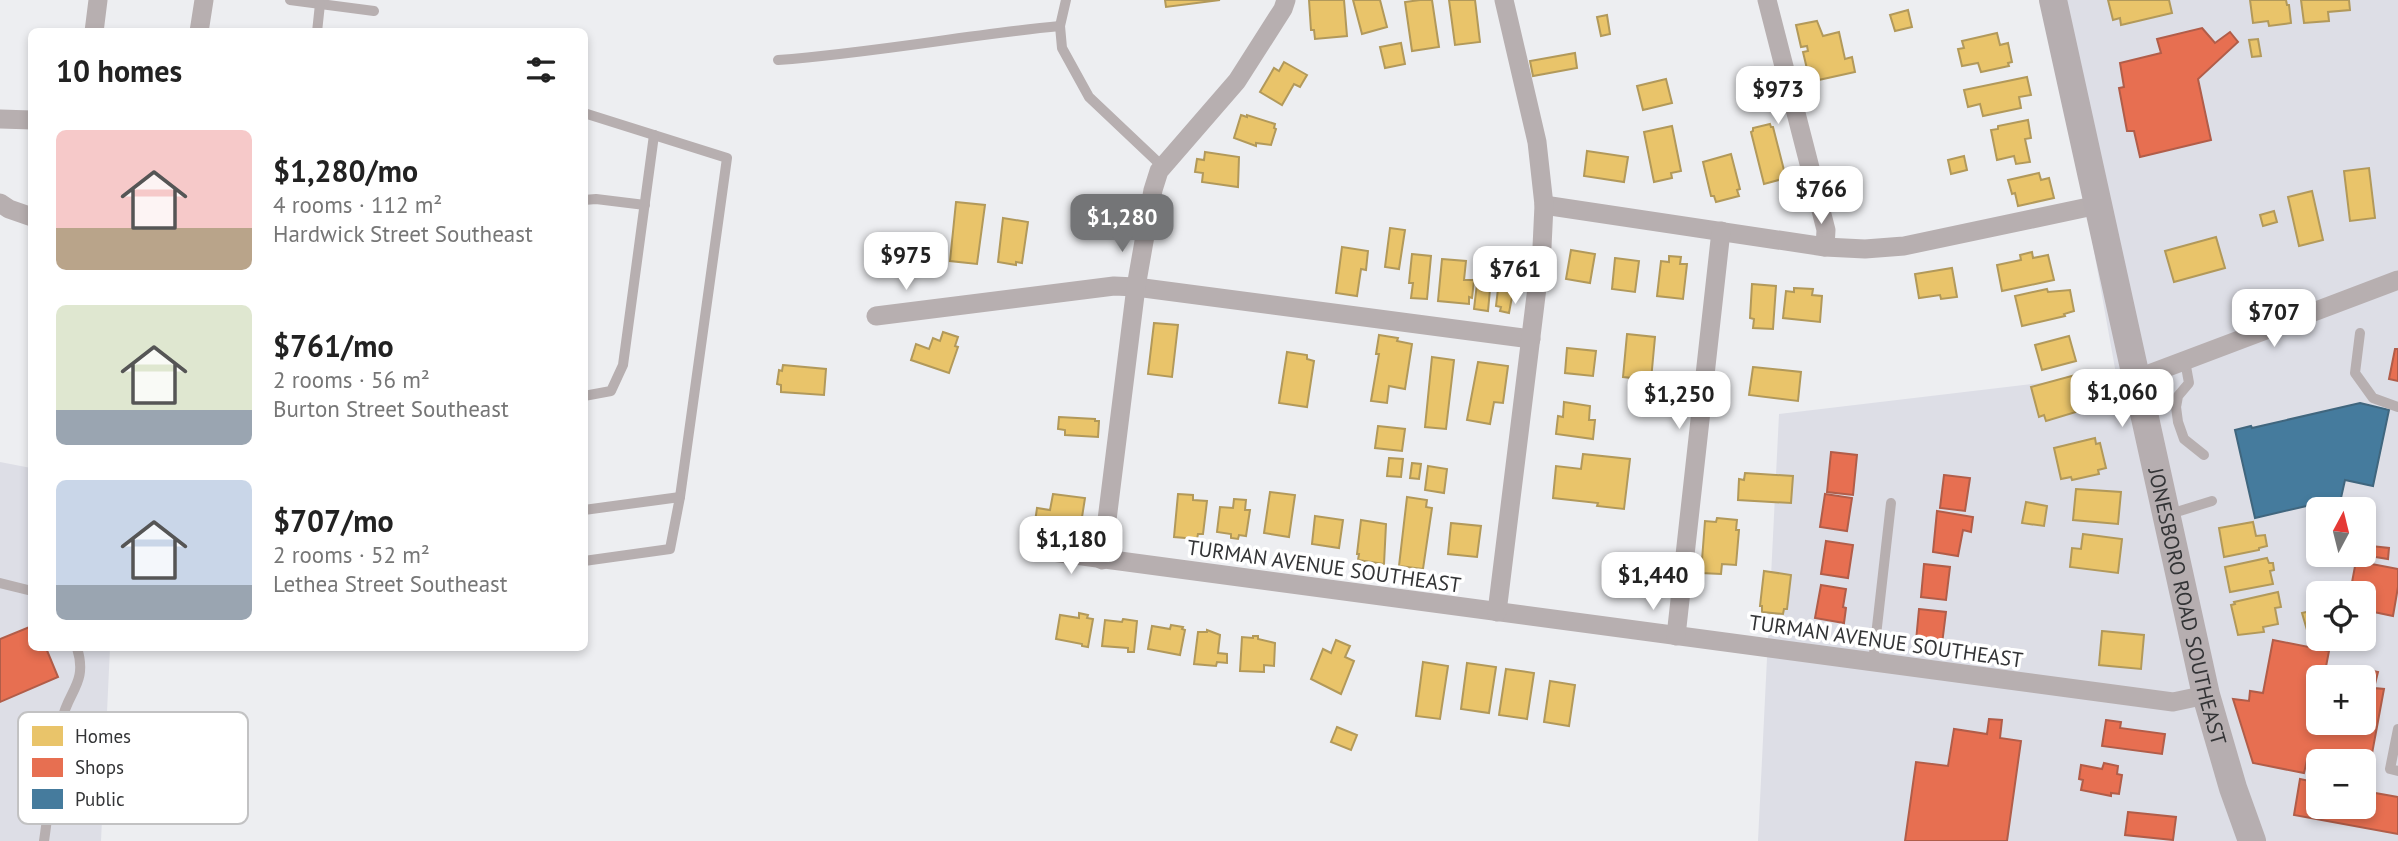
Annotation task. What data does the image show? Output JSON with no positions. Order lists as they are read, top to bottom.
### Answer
{
  "streets": {
    "main road": ["JONESBORO ROAD SOUTHEAST"],
    "street": ["TURMAN AVENUE SOUTHEAST"]
  },
  "crossings": [
    ["TURMAN AVENUE SOUTHEAST", "JONESBORO ROAD SOUTHEAST"]
  ],
  "legend": ["Homes", "Shops", "Public"],
  "north": "top",
  "page": {
    "heading": "10 homes",
    "price": [
      "$973",
      "$766",
      "$1,280",
      "$975",
      "$761",
      "$707",
      "$1,060",
      "$1,250",
      "$1,180",
      "$1,440"
    ],
    "list": [
      {
        "name": "$1,280/mo",
        "note": "4 rooms · 112 m² · Hardwick Street Southeast"
      },
      {
        "name": "$761/mo",
        "note": "2 rooms · 56 m² · Burton Street Southeast"
      },
      {
        "name": "$707/mo",
        "note": "2 rooms · 52 m² · Lethea Street Southeast"
      }
    ],
    "map_buttons": ["+", "−"]
  }
}
